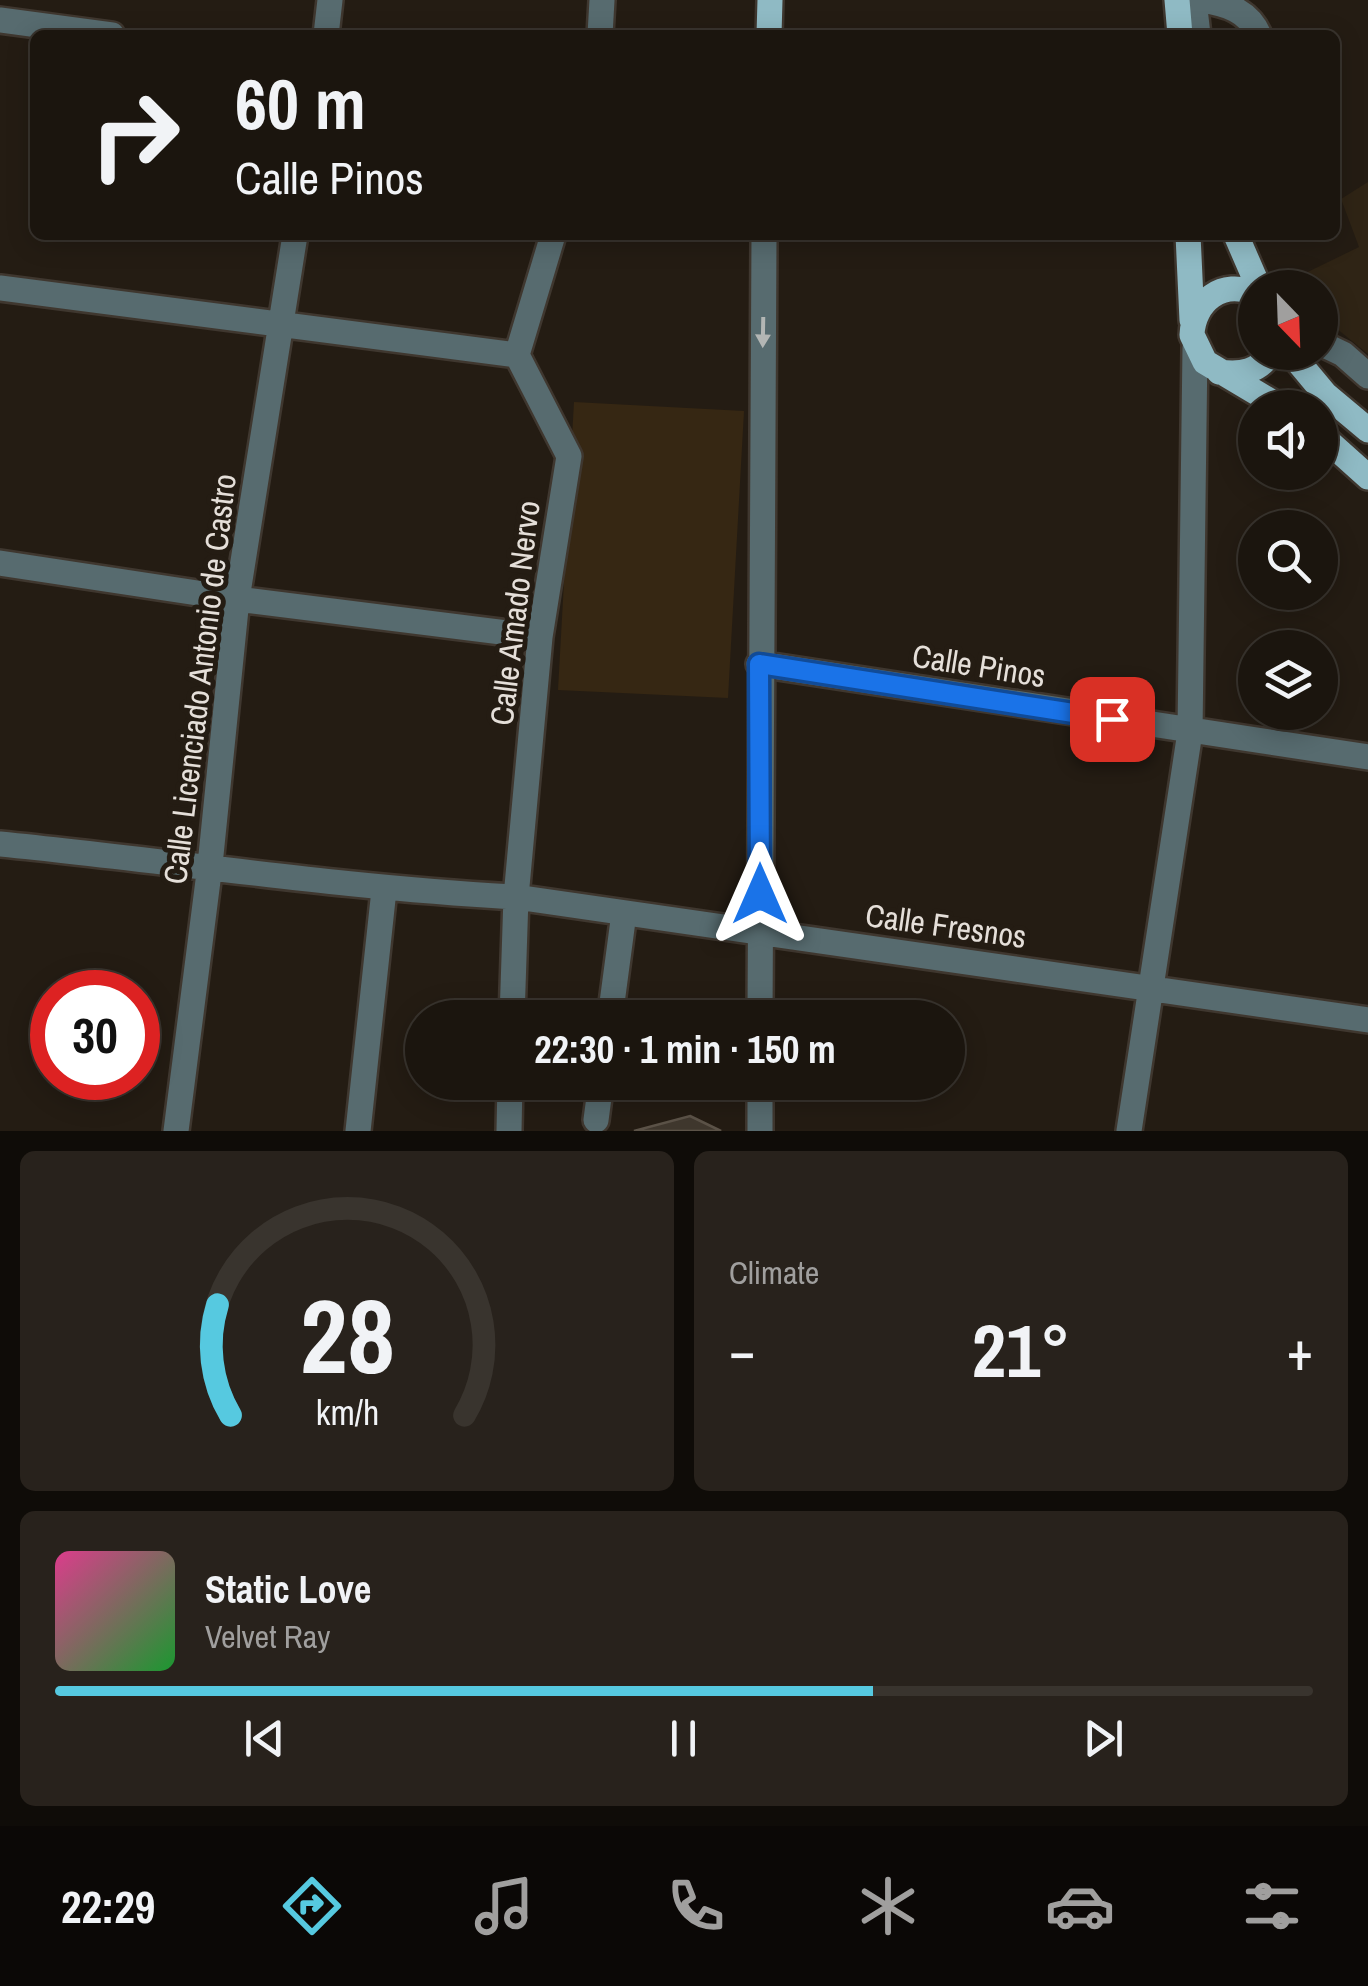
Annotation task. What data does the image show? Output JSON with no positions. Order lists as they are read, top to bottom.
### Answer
{
  "streets": {
    "street": [
      "Calle Amado Nervo",
      "Calle Pinos",
      "Calle Licenciado Antonio de Castro",
      "Calle Fresnos"
    ]
  },
  "crossings": [
    ["Calle Amado Nervo", "Calle Fresnos"],
    ["Calle Licenciado Antonio de Castro", "Calle Fresnos"]
  ],
  "north": "bottom right",
  "page": {
    "turn": ["60 m", "Calle Pinos"],
    "limit": "30",
    "trip": "22:30 · 1 min · 150 m",
    "tile": "Climate",
    "heat": ["−", "21°", "+"],
    "song": ["Static Love", "Velvet Ray"],
    "tabs": "22:29",
    "gauge": ["28", "km/h"]
  }
}
